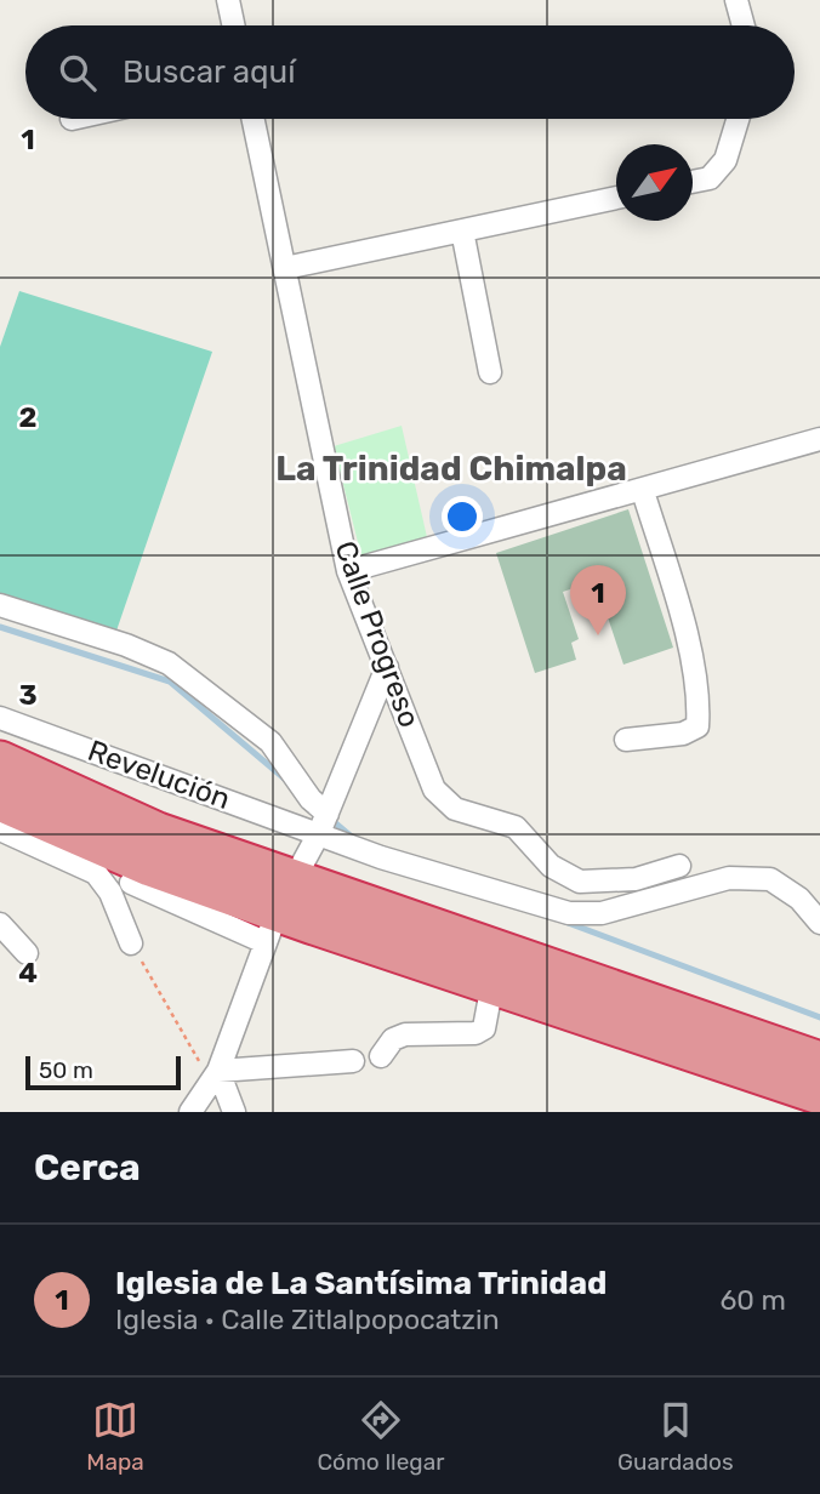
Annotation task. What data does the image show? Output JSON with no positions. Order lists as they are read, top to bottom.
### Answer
{
  "streets": {
    "street": ["Calle Progreso", "Revelución"]
  },
  "districts": ["La Trinidad Chimalpa"],
  "scale_bar": "50 m",
  "north": "top right",
  "page": {
    "search": "Buscar aquí",
    "pins": "1",
    "scale": "50 m",
    "heading": "Cerca",
    "list": [
      {
        "mark": "1",
        "name": "Iglesia de La Santísima Trinidad",
        "note": "Iglesia · Calle Zitlalpopocatzin",
        "value": "60 m"
      }
    ],
    "nav": ["Mapa", "Cómo llegar", "Guardados"]
  },
  "grid": {
    "rows": [
      "1",
      "2",
      "3",
      "4"
    ]
  }
}
